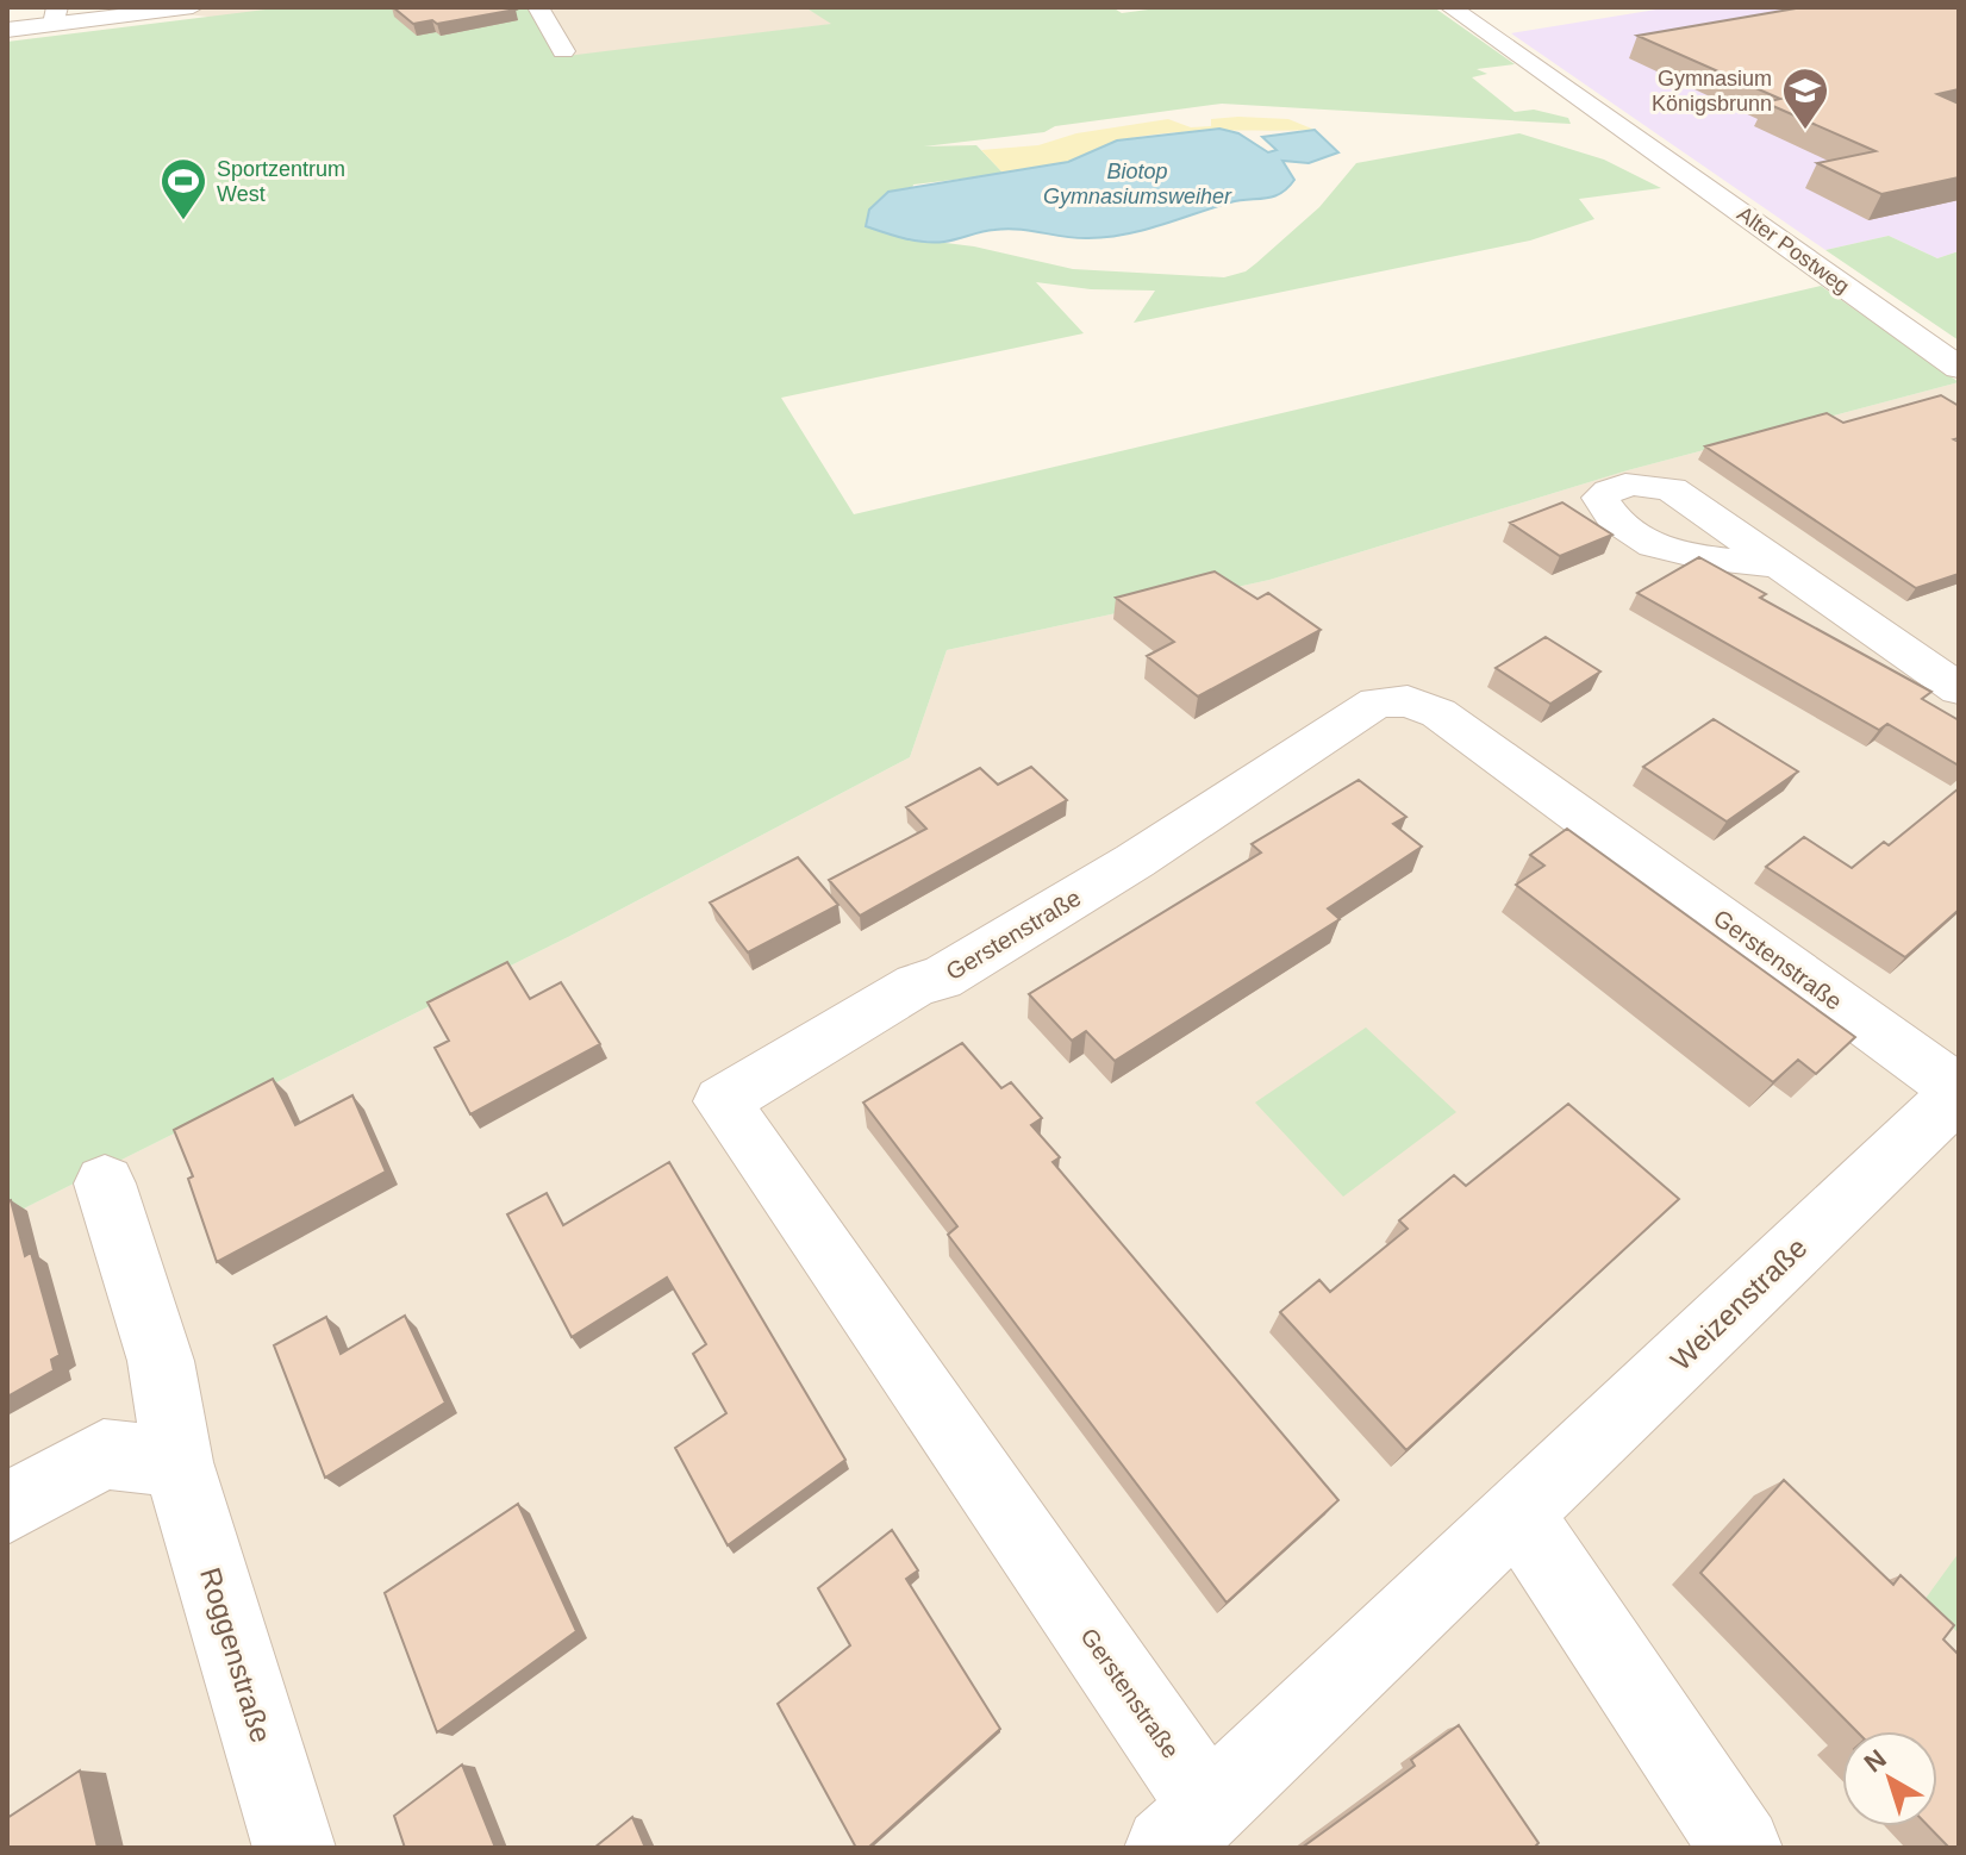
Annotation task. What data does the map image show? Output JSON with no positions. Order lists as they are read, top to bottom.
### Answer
{
  "streets": {
    "street": [
      "Alter Postweg",
      "Gerstenstraße",
      "Weizenstraße",
      "Roggenstraße"
    ]
  },
  "crossings": [
    ["Gerstenstraße", "Weizenstraße"]
  ],
  "water": ["Biotop Gymnasiumsweiher"],
  "places": {
    "school or university": ["Gymnasium Königsbrunn"],
    "sports": ["Sportzentrum West"]
  },
  "north": "top left"
}
